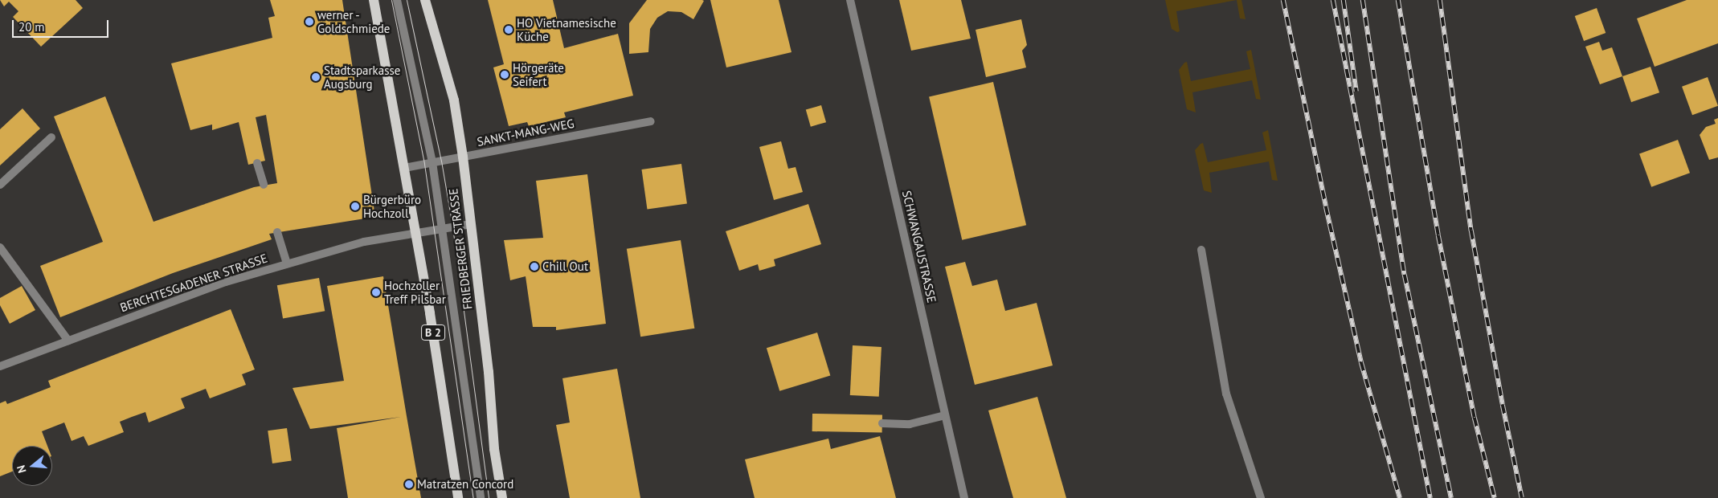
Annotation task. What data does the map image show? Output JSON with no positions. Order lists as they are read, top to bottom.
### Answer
{
  "streets": {
    "main road": ["FRIEDBERGER STRASSE", "B 2"],
    "street": ["SANKT-MANG-WEG", "SCHWANGAUSTRASSE", "BERCHTESGADENER STRASSE"]
  },
  "crossings": [
    ["SANKT-MANG-WEG", "FRIEDBERGER STRASSE"],
    ["SANKT-MANG-WEG", "B 2"],
    ["FRIEDBERGER STRASSE", "BERCHTESGADENER STRASSE"],
    ["BERCHTESGADENER STRASSE", "B 2"]
  ],
  "places": [
    "werner - Goldschmiede",
    "HO Vietnamesische Küche",
    "Hörgeräte Seifert",
    "Stadtsparkasse Augsburg",
    "Bürgerbüro Hochzoll",
    "Chill Out",
    "Hochzoller Treff Pilsbar",
    "Matratzen Concord"
  ],
  "scale_bar": "20 m",
  "north": "left"
}
